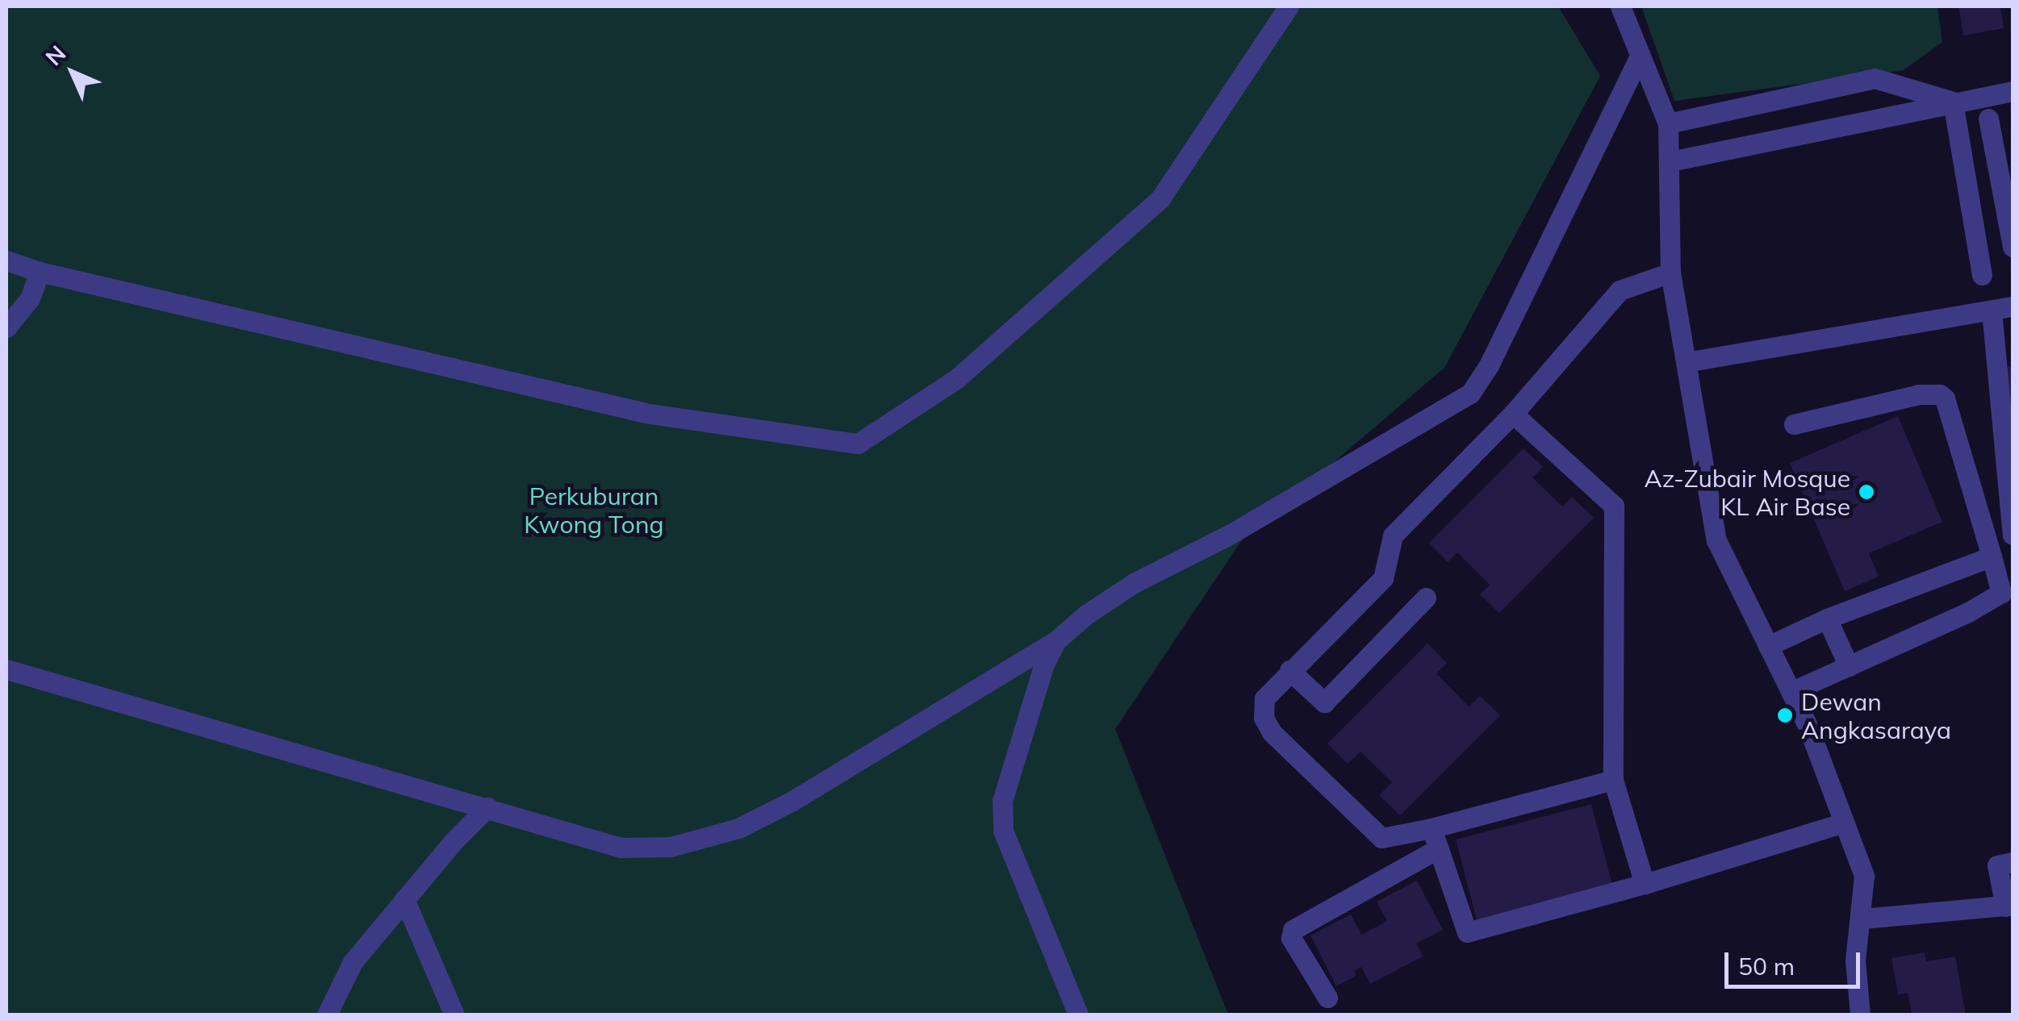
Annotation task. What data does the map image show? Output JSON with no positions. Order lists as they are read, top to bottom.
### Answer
{
  "parks": ["Perkuburan Kwong Tong"],
  "places": ["Az-Zubair Mosque KL Air Base", "Dewan Angkasaraya"],
  "scale_bar": "50 m",
  "north": "top left"
}
